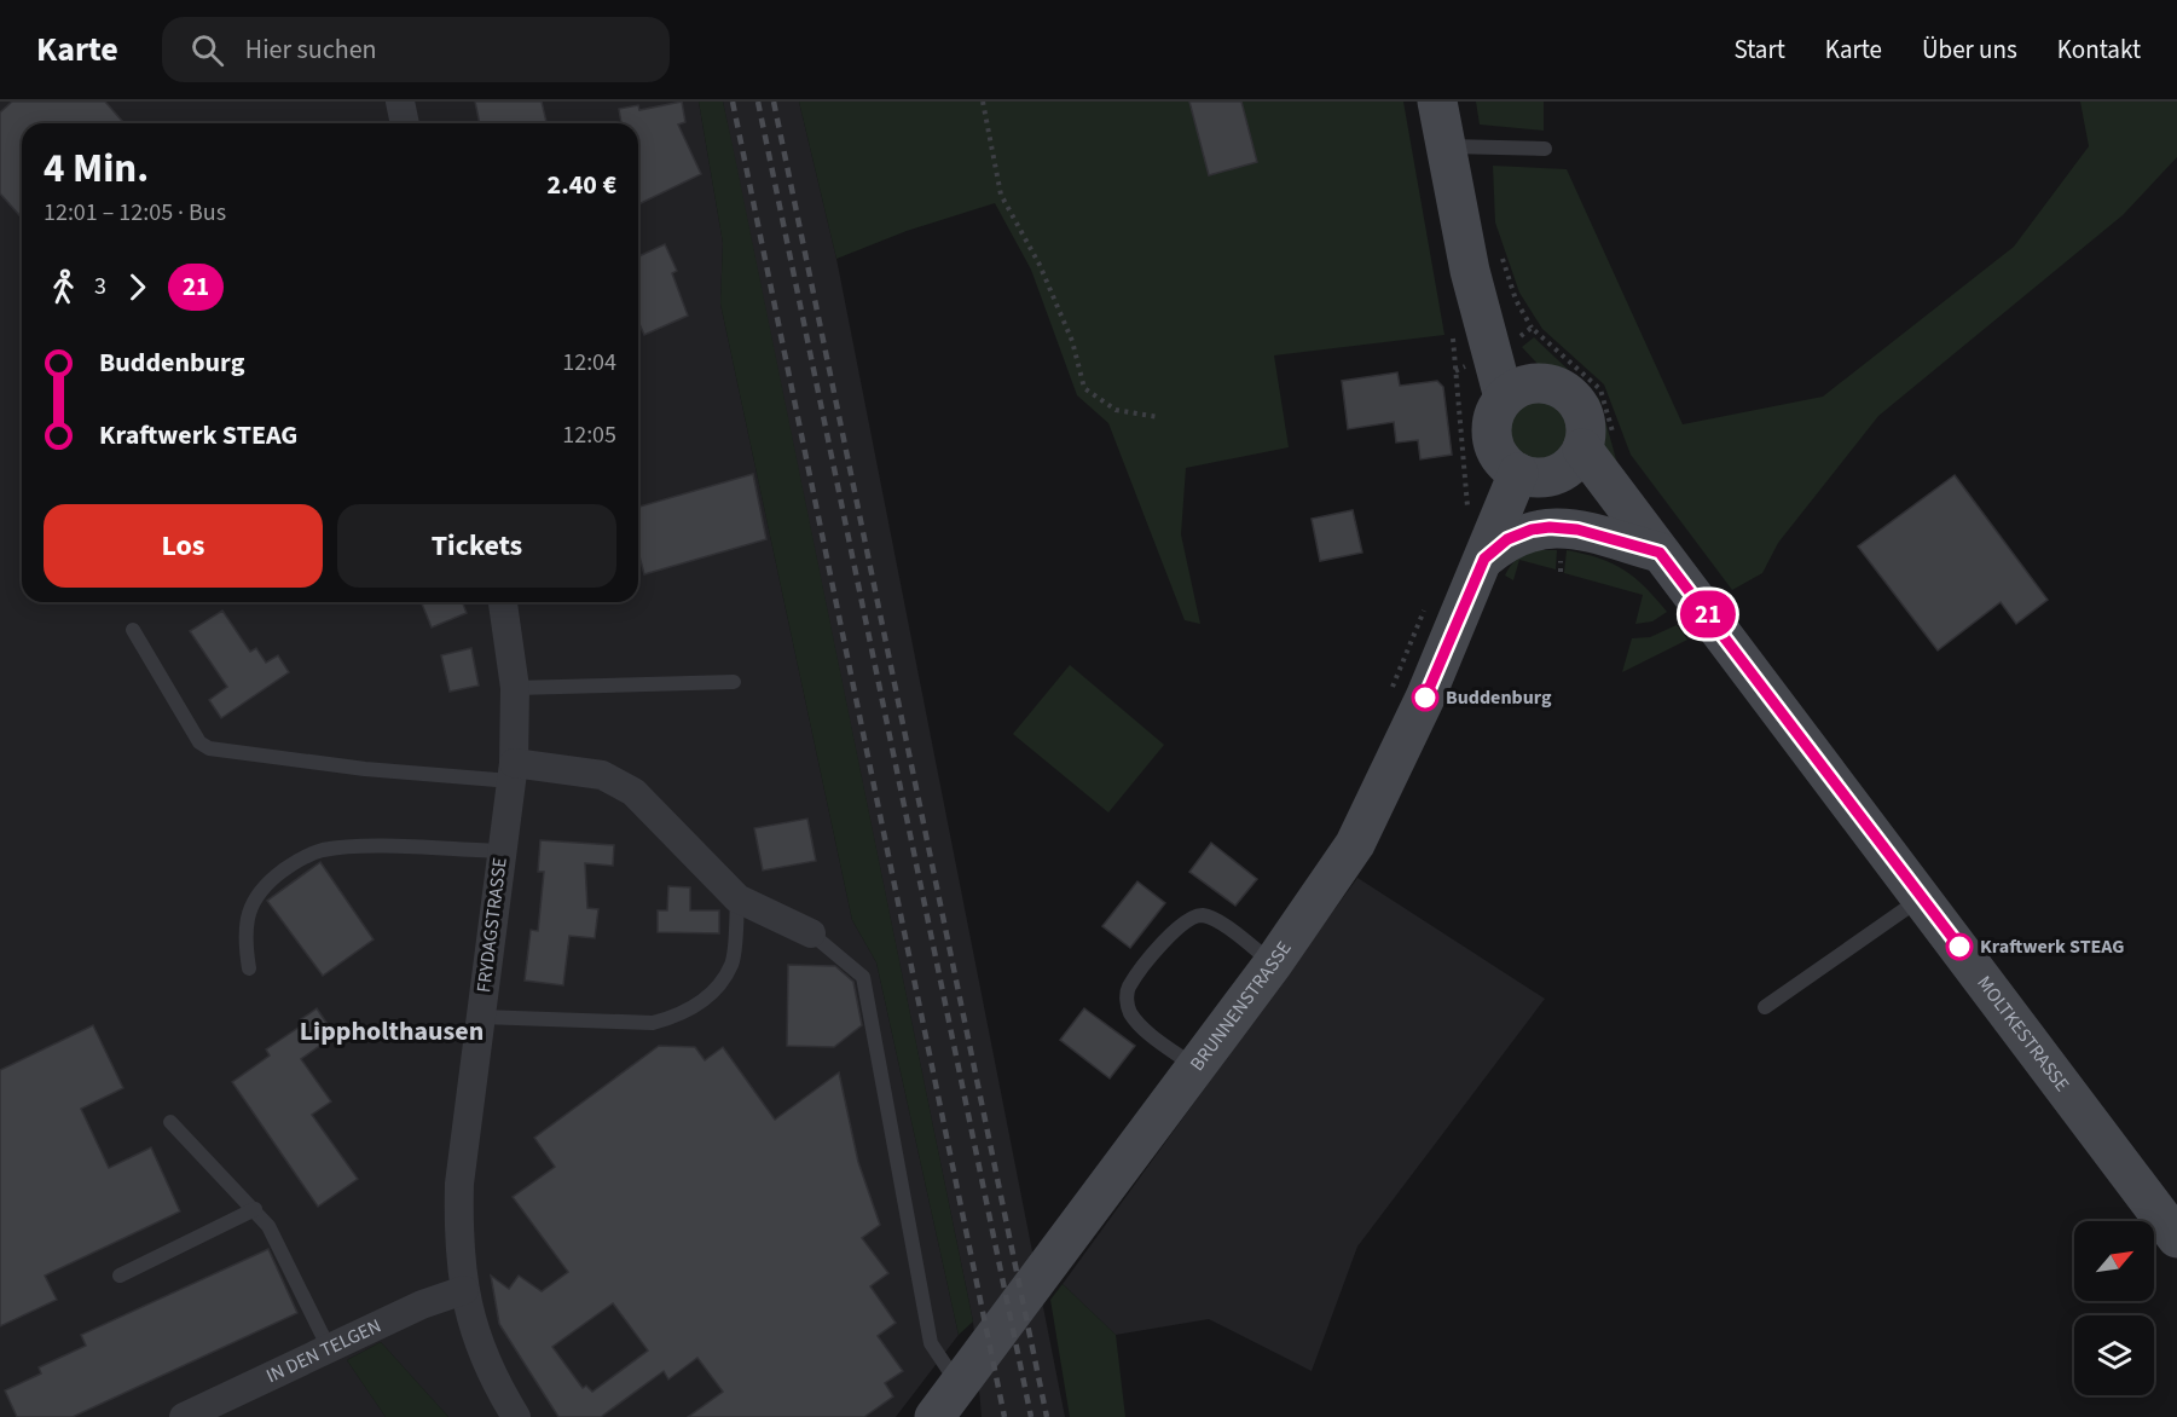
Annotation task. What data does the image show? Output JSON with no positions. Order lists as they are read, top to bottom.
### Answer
{
  "streets": {
    "street": [
      "FRYDAGSTRASSE",
      "BRUNNENSTRASSE",
      "MOLTKESTRASSE",
      "IN DEN TELGEN"
    ]
  },
  "crossings": [
    ["FRYDAGSTRASSE", "IN DEN TELGEN"],
    ["BRUNNENSTRASSE", "MOLTKESTRASSE"]
  ],
  "districts": ["Lippholthausen"],
  "places": ["Buddenburg", "Kraftwerk STEAG"],
  "lines": ["bus line 21"],
  "north": "top right",
  "page": {
    "header": "Karte",
    "search": "Hier suchen",
    "nav": [
      "Start",
      "Karte",
      "Über uns",
      "Kontakt"
    ],
    "on_map": "21",
    "heading": ["4 Min.", "12:01 – 12:05 · Bus", "2.40 €"],
    "legs": ["3", "21"],
    "list": [
      {
        "name": "Buddenburg",
        "value": "12:04"
      },
      {
        "name": "Kraftwerk STEAG",
        "value": "12:05"
      }
    ],
    "buttons": ["Los", "Tickets"]
  }
}
